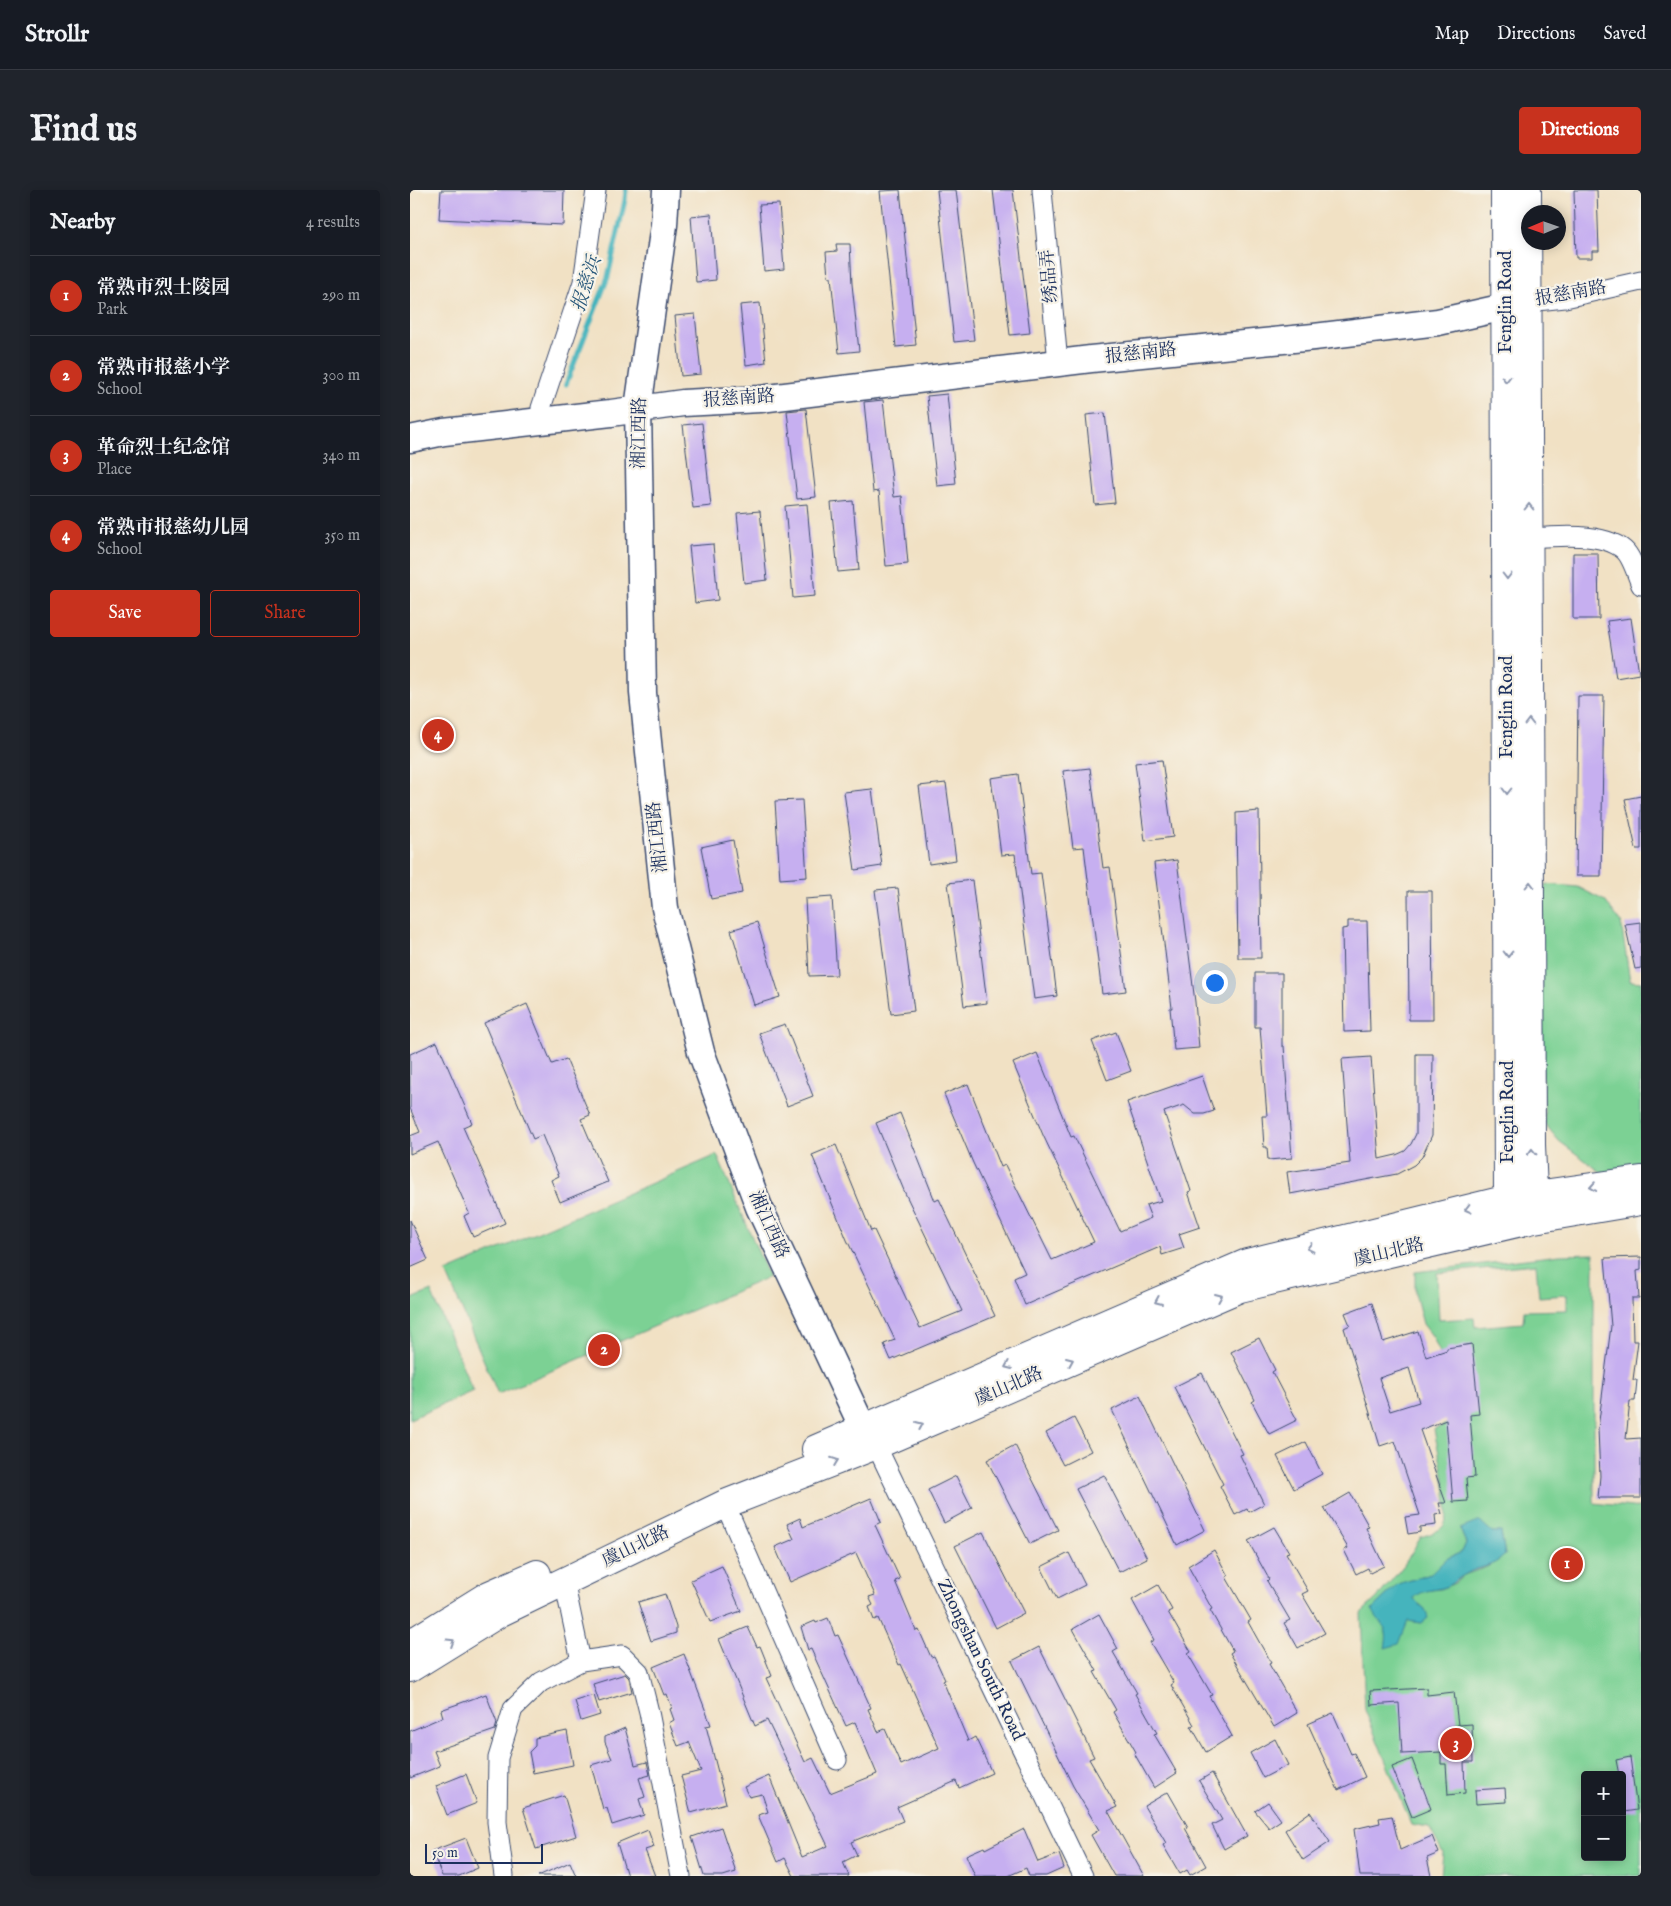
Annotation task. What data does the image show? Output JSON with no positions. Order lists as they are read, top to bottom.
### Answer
{
  "streets": {
    "main road": ["Fenglin Road", "虞山北路"],
    "street": [
      "绣品弄",
      "报慈南路",
      "湘江西路",
      "Zhongshan South Road"
    ]
  },
  "crossings": [
    ["绣品弄", "报慈南路"],
    ["报慈南路", "Fenglin Road"],
    ["报慈南路", "湘江西路"],
    ["Fenglin Road", "虞山北路"],
    ["湘江西路", "虞山北路"],
    ["湘江西路", "Zhongshan South Road"],
    ["虞山北路", "Zhongshan South Road"]
  ],
  "water": ["报慈浜"],
  "scale_bar": "50 m",
  "north": "left",
  "page": {
    "header": "Strollr",
    "nav": ["Map", "Directions", "Saved"],
    "buttons": [
      "Directions",
      ["Save", "Share"]
    ],
    "title": "Find us",
    "heading": ["Nearby", "4 results"],
    "list": [
      {
        "mark": "1",
        "name": "常熟市烈士陵园",
        "note": "Park",
        "value": "290 m"
      },
      {
        "mark": "2",
        "name": "常熟市报慈小学",
        "note": "School",
        "value": "300 m"
      },
      {
        "mark": "3",
        "name": "革命烈士纪念馆",
        "note": "Place",
        "value": "340 m"
      },
      {
        "mark": "4",
        "name": "常熟市报慈幼儿园",
        "note": "School",
        "value": "350 m"
      }
    ],
    "pins": [
      "4",
      "2",
      "1",
      "3"
    ],
    "map_buttons": ["+", "−"],
    "scale": "50 m"
  }
}
